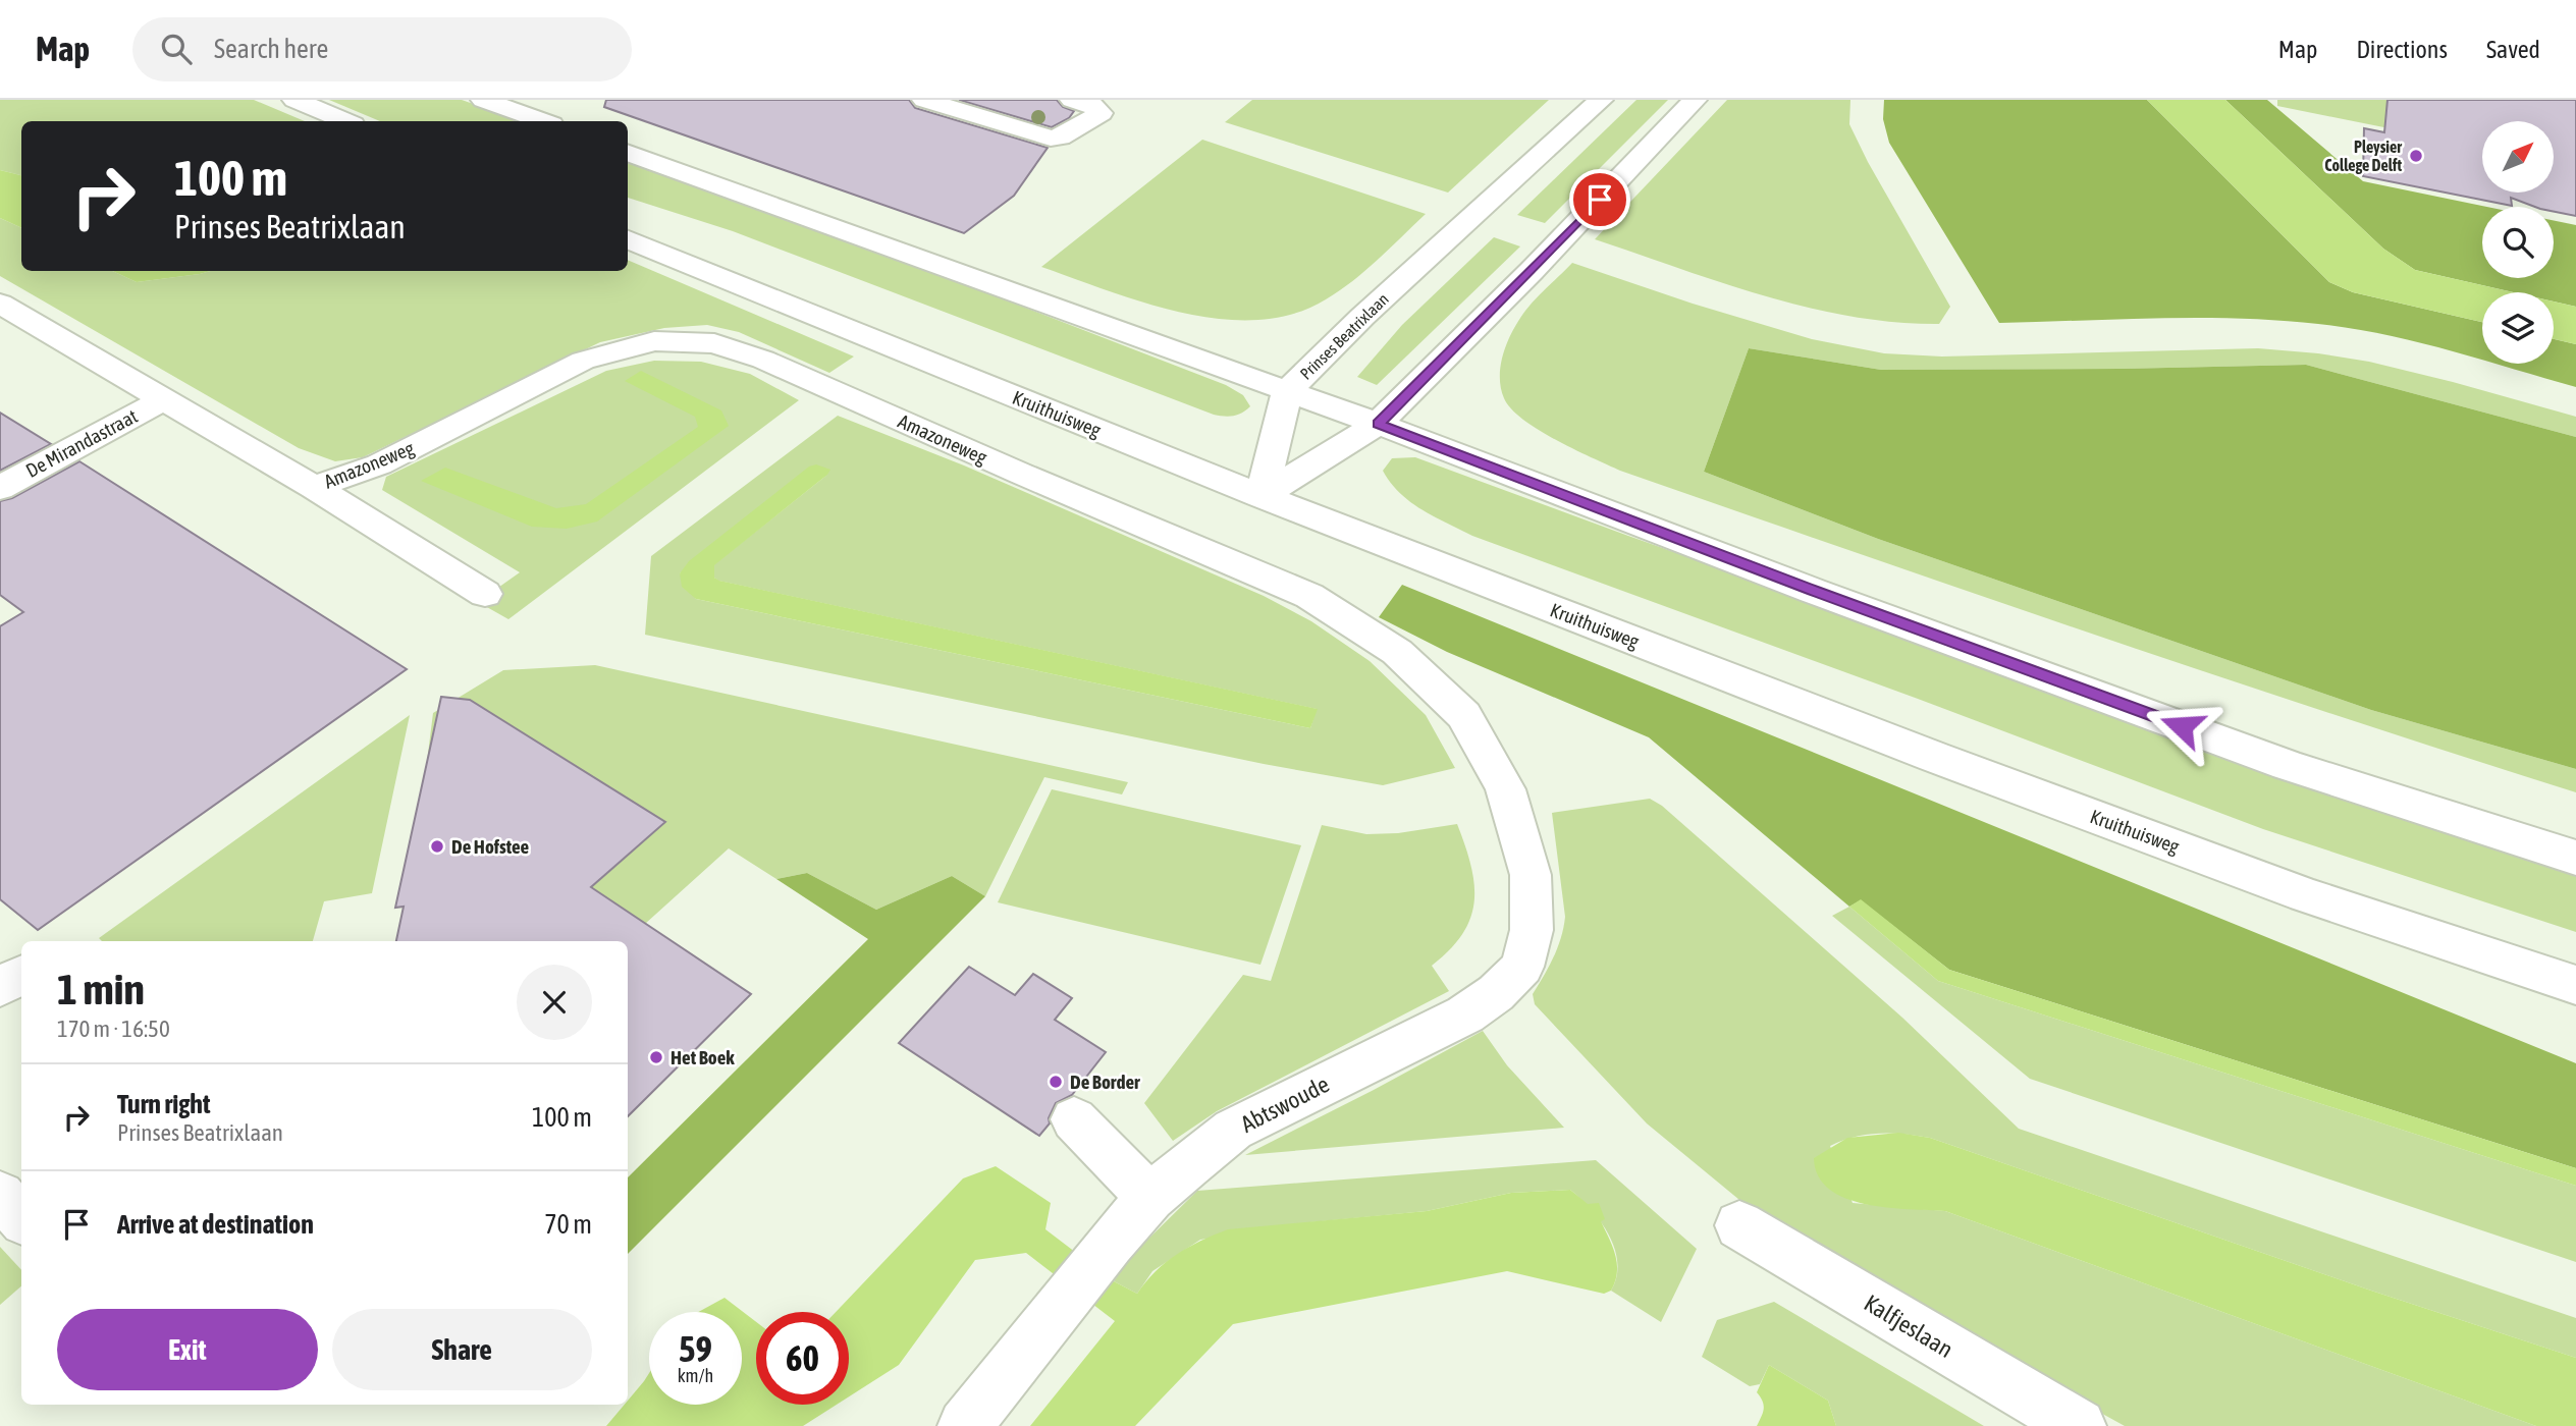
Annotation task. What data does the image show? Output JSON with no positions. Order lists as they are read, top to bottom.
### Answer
{
  "streets": {
    "main road": [
      "Prinses Beatrixlaan",
      "Kruithuisweg",
      "Amazoneweg",
      "De Mirandastraat",
      "Abtswoude",
      "Kalfjeslaan"
    ]
  },
  "crossings": [
    ["Prinses Beatrixlaan", "Kruithuisweg"],
    ["Amazoneweg", "De Mirandastraat"],
    ["Amazoneweg", "Abtswoude"]
  ],
  "places": [
    "Pleysier College Delft",
    "De Hofstee",
    "Het Boek",
    "De Border"
  ],
  "north": "top right",
  "page": {
    "header": "Map",
    "search": "Search here",
    "nav": ["Map", "Directions", "Saved"],
    "turn": ["100 m", "Prinses Beatrixlaan"],
    "heading": ["1 min", "170 m · 16:50"],
    "list": [
      {
        "name": "Turn right",
        "note": "Prinses Beatrixlaan",
        "value": "100 m"
      },
      {
        "name": "Arrive at destination",
        "value": "70 m"
      }
    ],
    "buttons": ["Exit", "Share"],
    "speed": "59 km/h",
    "limit": "60"
  }
}
